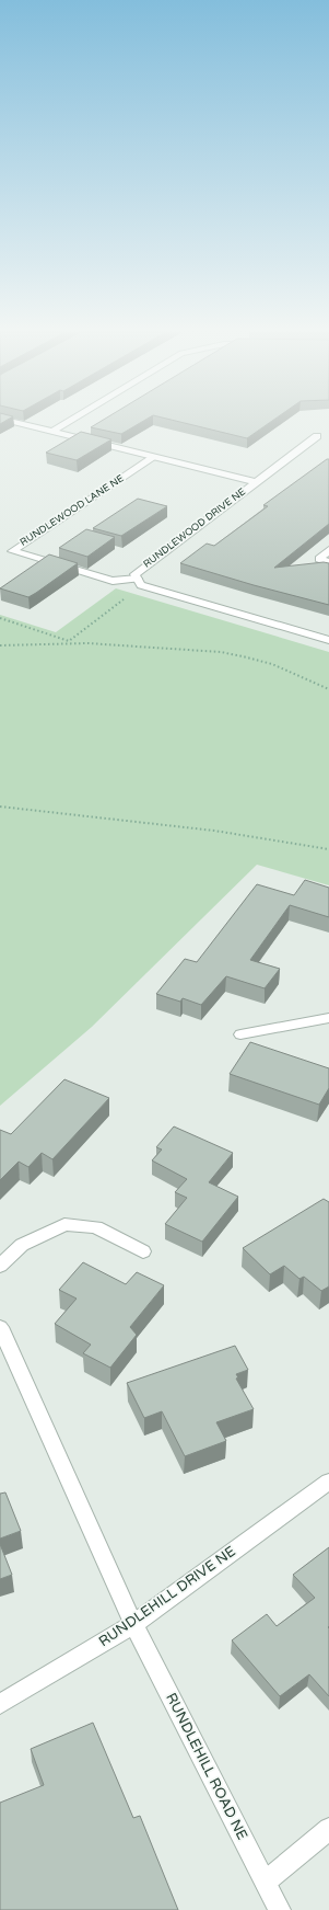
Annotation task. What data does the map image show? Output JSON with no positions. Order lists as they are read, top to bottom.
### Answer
{
  "streets": {
    "street": [
      "RUNDLEWOOD LANE NE",
      "RUNDLEWOOD DRIVE NE",
      "RUNDLEHILL DRIVE NE",
      "RUNDLEHILL ROAD NE"
    ]
  },
  "crossings": [
    ["RUNDLEWOOD LANE NE", "RUNDLEWOOD DRIVE NE"],
    ["RUNDLEHILL DRIVE NE", "RUNDLEHILL ROAD NE"]
  ]
}
